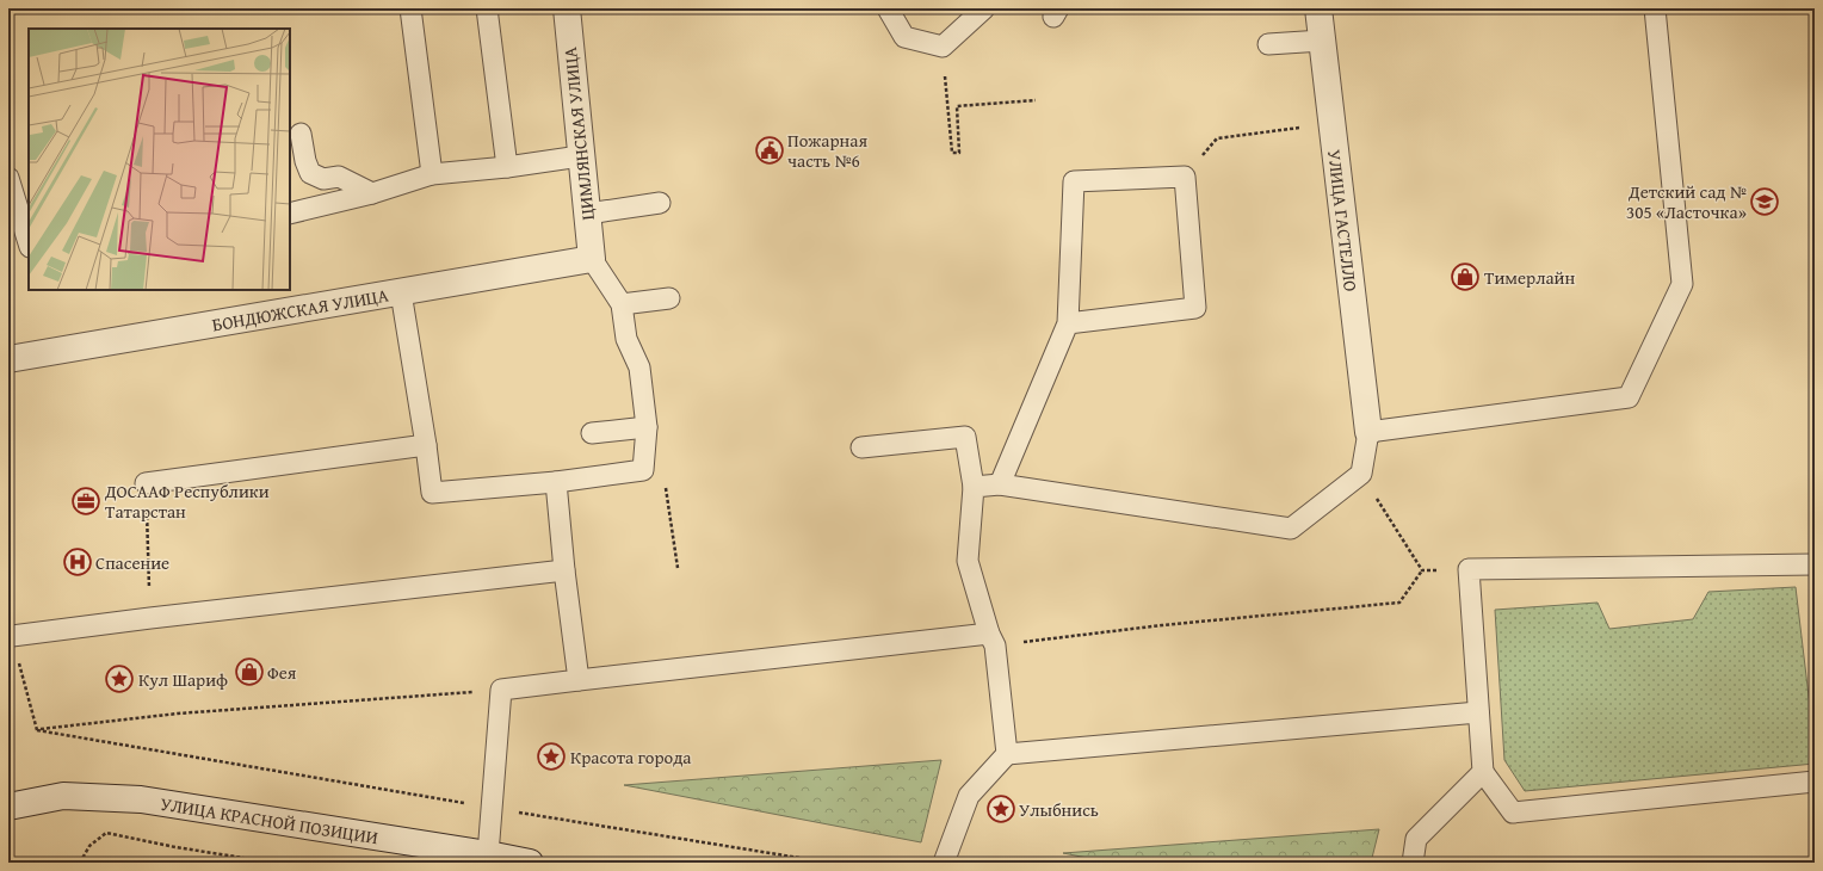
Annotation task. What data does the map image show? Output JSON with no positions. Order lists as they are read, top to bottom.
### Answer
{
  "streets": {
    "street": [
      "ЦИМЛЯНСКАЯ УЛИЦА",
      "УЛИЦА ГАСТЕЛЛО",
      "БОНДЮЖСКАЯ УЛИЦА",
      "УЛИЦА КРАСНОЙ ПОЗИЦИИ"
    ]
  },
  "crossings": [
    ["ЦИМЛЯНСКАЯ УЛИЦА", "БОНДЮЖСКАЯ УЛИЦА"]
  ],
  "places": {
    "public building": ["Пожарная часть №6"],
    "school or university": ["Детский сад № 305 «Ласточка»"],
    "shop": ["Тимерлайн", "Фея"],
    "office": ["ДОСААФ Республики Татарстан"],
    "hospital": ["Спасение"],
    "place": ["Кул Шариф", "Красота города", "Улыбнись"]
  }
}
